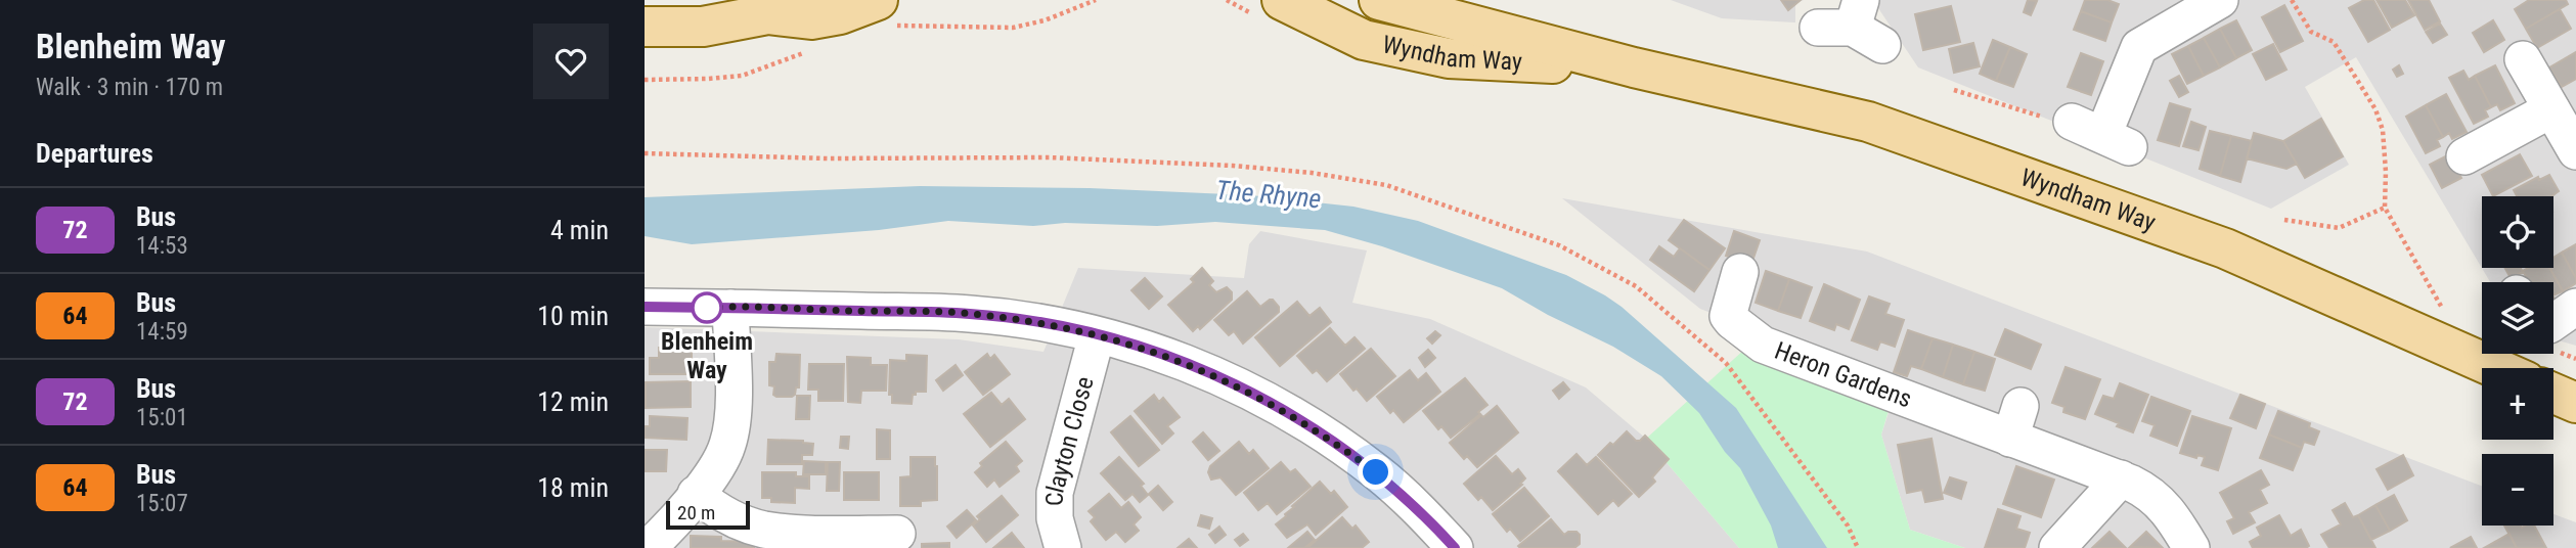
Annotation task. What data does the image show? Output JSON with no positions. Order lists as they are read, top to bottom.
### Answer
{
  "streets": {
    "main road": ["Wyndham Way"],
    "street": ["Heron Gardens", "Clayton Close"]
  },
  "water": ["The Rhyne"],
  "places": ["Blenheim Way"],
  "lines": ["bus line 72"],
  "scale_bar": "20 m",
  "page": {
    "heading": [
      ["Blenheim Way", "Walk · 3 min · 170 m"],
      "Departures"
    ],
    "list": [
      {
        "mark": "72",
        "name": "Bus",
        "note": "14:53",
        "value": "4 min"
      },
      {
        "mark": "64",
        "name": "Bus",
        "note": "14:59",
        "value": "10 min"
      },
      {
        "mark": "72",
        "name": "Bus",
        "note": "15:01",
        "value": "12 min"
      },
      {
        "mark": "64",
        "name": "Bus",
        "note": "15:07",
        "value": "18 min"
      }
    ],
    "map_buttons": ["+", "−"],
    "scale": "20 m"
  }
}
